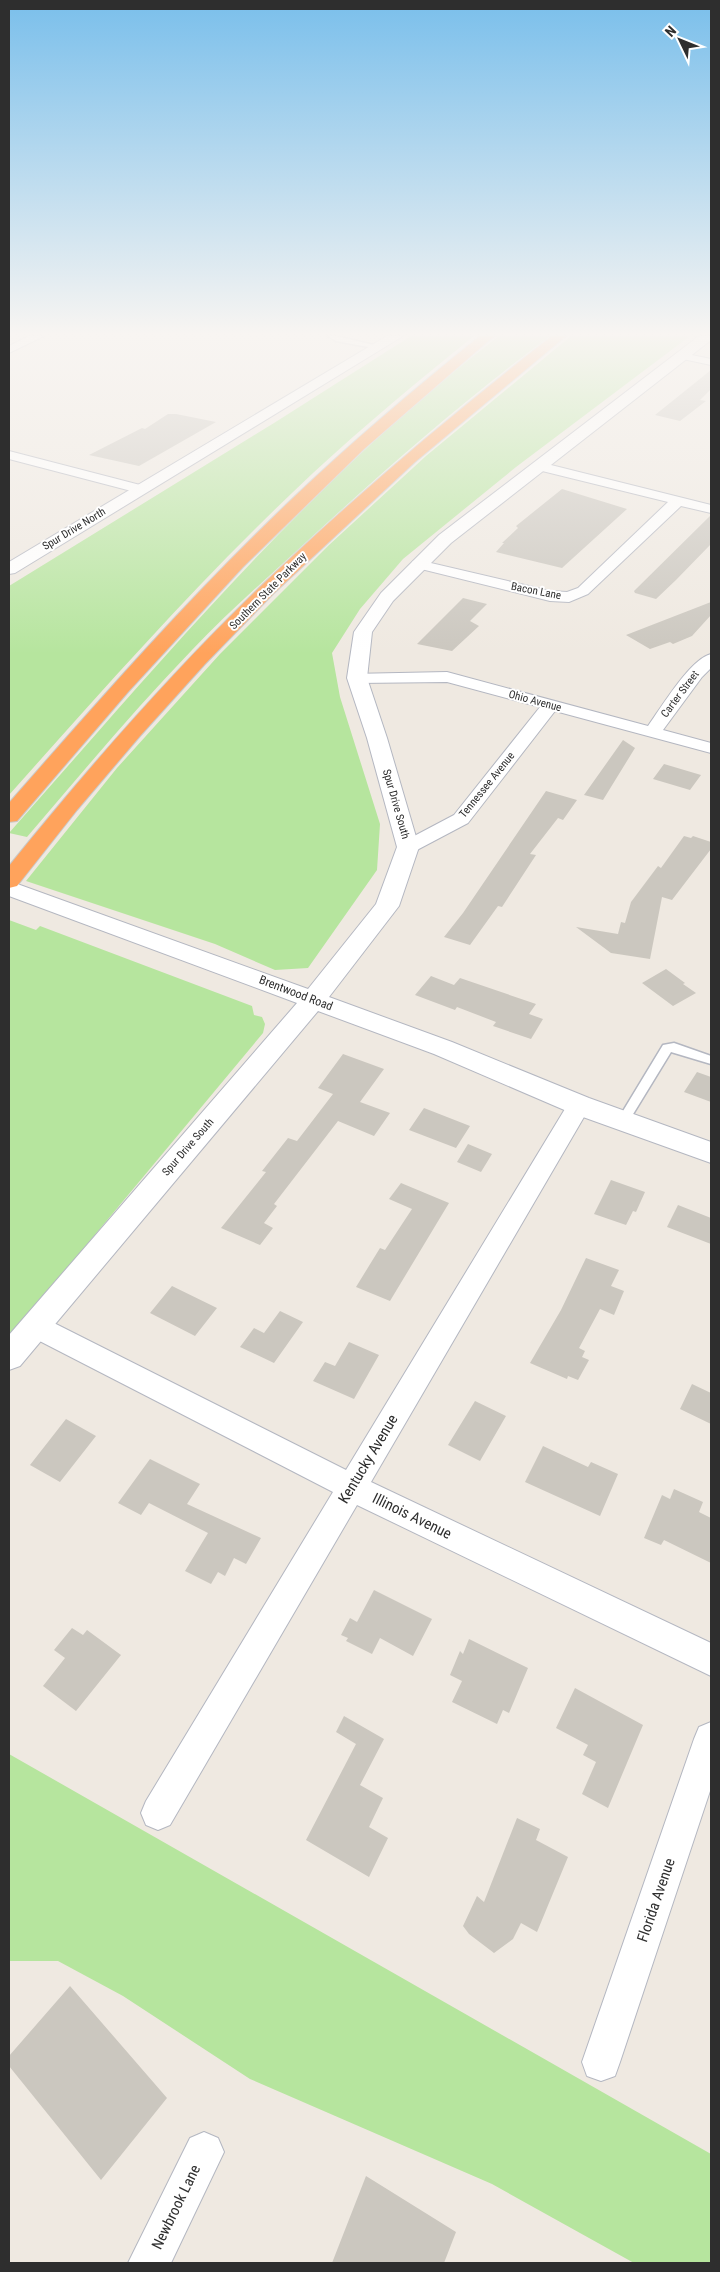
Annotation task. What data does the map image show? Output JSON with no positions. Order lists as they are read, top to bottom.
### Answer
{
  "streets": {
    "highway": ["Southern State Parkway"],
    "street": [
      "Spur Drive North",
      "Bacon Lane",
      "Carter Street",
      "Ohio Avenue",
      "Tennessee Avenue",
      "Spur Drive South",
      "Brentwood Road",
      "Kentucky Avenue",
      "Illinois Avenue",
      "Florida Avenue",
      "Newbrook Lane"
    ]
  },
  "crossings": [
    ["Southern State Parkway", "Brentwood Road"],
    ["Bacon Lane", "Spur Drive South"],
    ["Carter Street", "Ohio Avenue"],
    ["Ohio Avenue", "Tennessee Avenue"],
    ["Ohio Avenue", "Spur Drive South"],
    ["Tennessee Avenue", "Spur Drive South"],
    ["Spur Drive South", "Brentwood Road"],
    ["Spur Drive South", "Illinois Avenue"],
    ["Brentwood Road", "Kentucky Avenue"],
    ["Kentucky Avenue", "Illinois Avenue"]
  ],
  "north": "top left"
}
